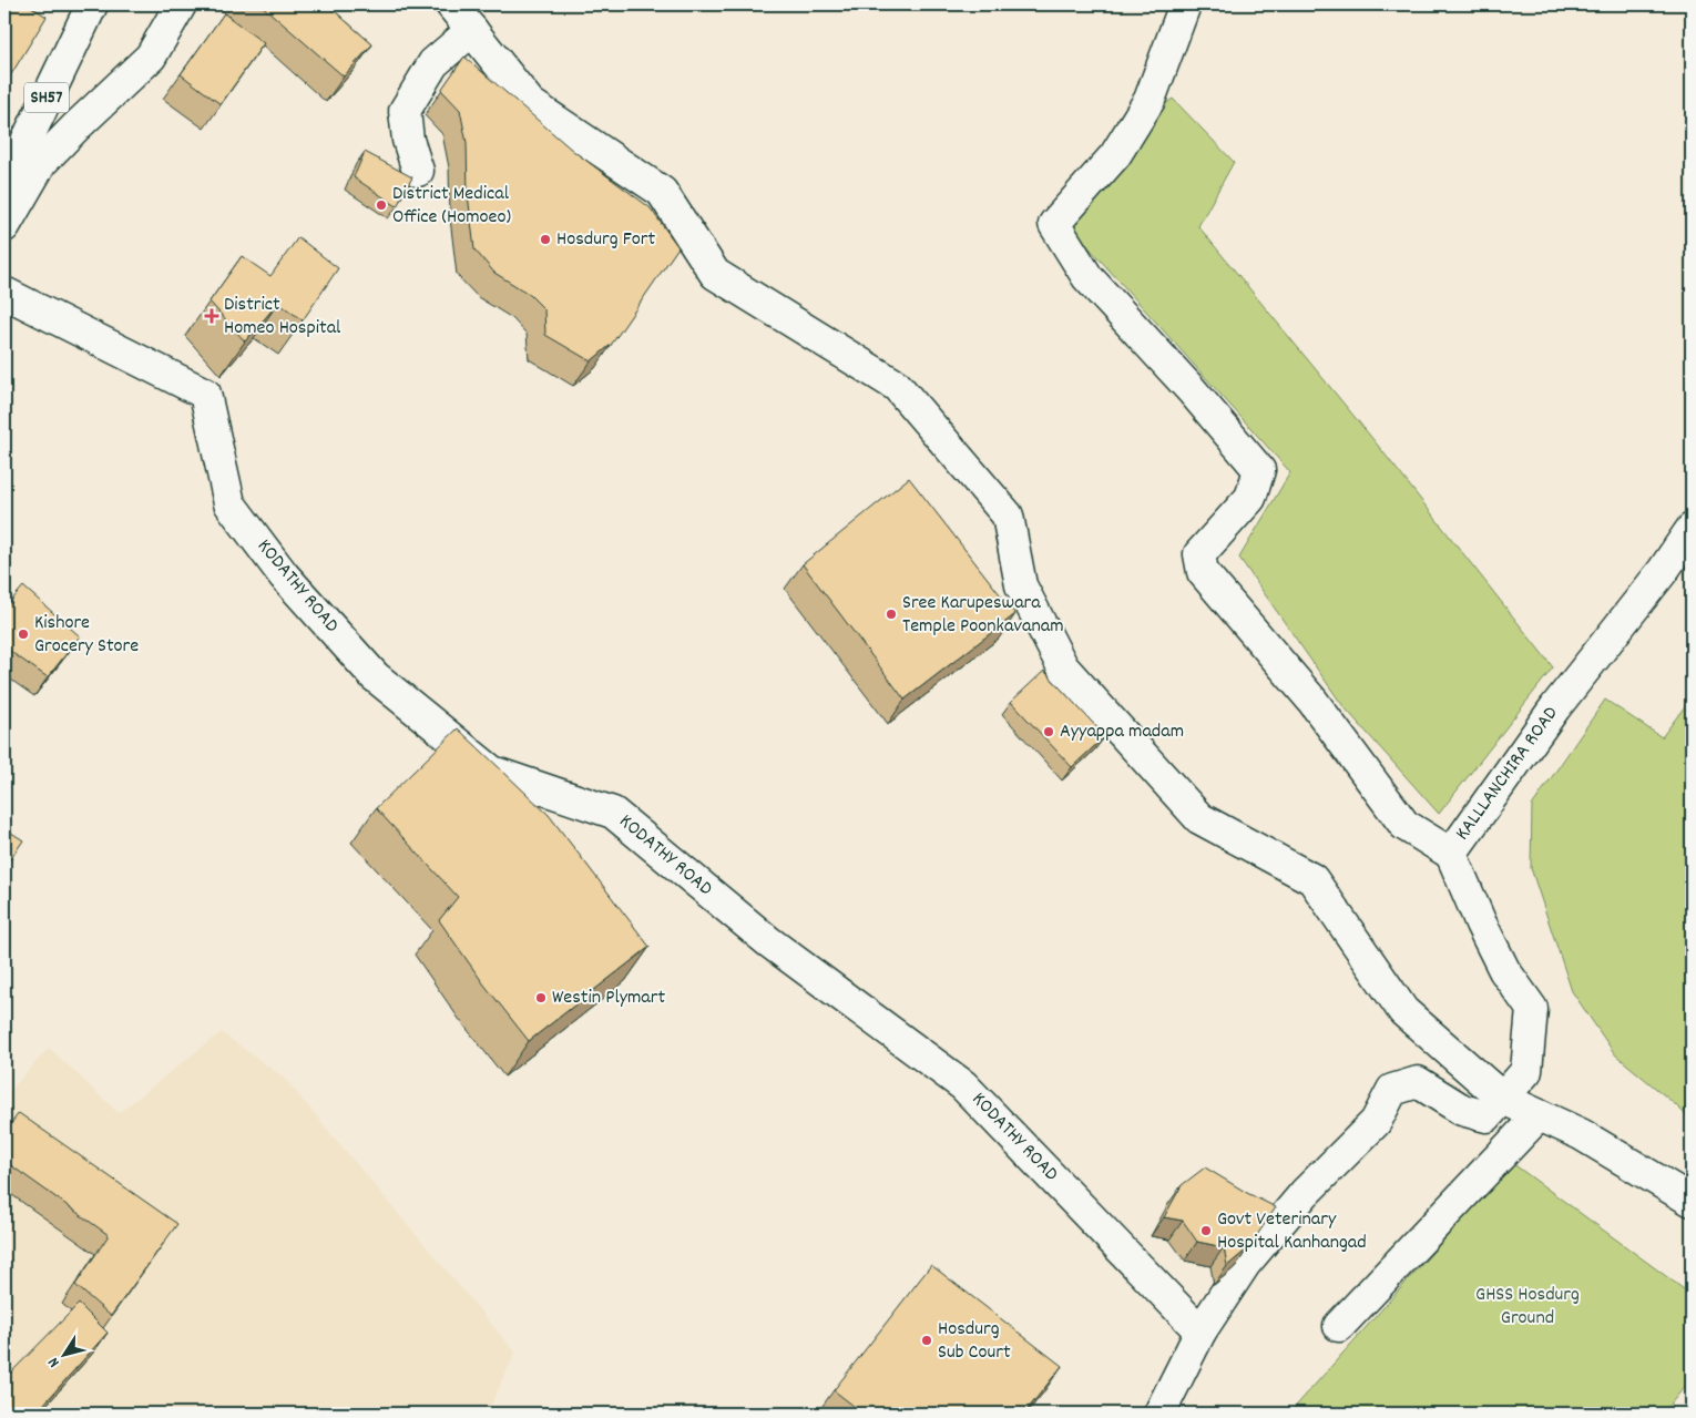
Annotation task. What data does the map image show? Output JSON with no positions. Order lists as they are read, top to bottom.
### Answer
{
  "streets": {
    "street": ["SH57", "KODATHY ROAD", "KALLLANCHIRA ROAD"]
  },
  "crossings": [
    ["KODATHY ROAD", "KALLLANCHIRA ROAD"]
  ],
  "parks": ["GHSS Hosdurg Ground"],
  "places": {
    "other": [
      "District Medical Office (Homoeo)",
      "Hosdurg Fort",
      "Sree Karupeswara Temple Poonkavanam",
      "Kishore Grocery Store",
      "Ayyappa madam",
      "Westin Plymart",
      "Govt Veterinary Hospital Kanhangad",
      "Hosdurg Sub Court"
    ],
    "health": ["District Homeo Hospital"]
  },
  "north": "bottom left"
}
